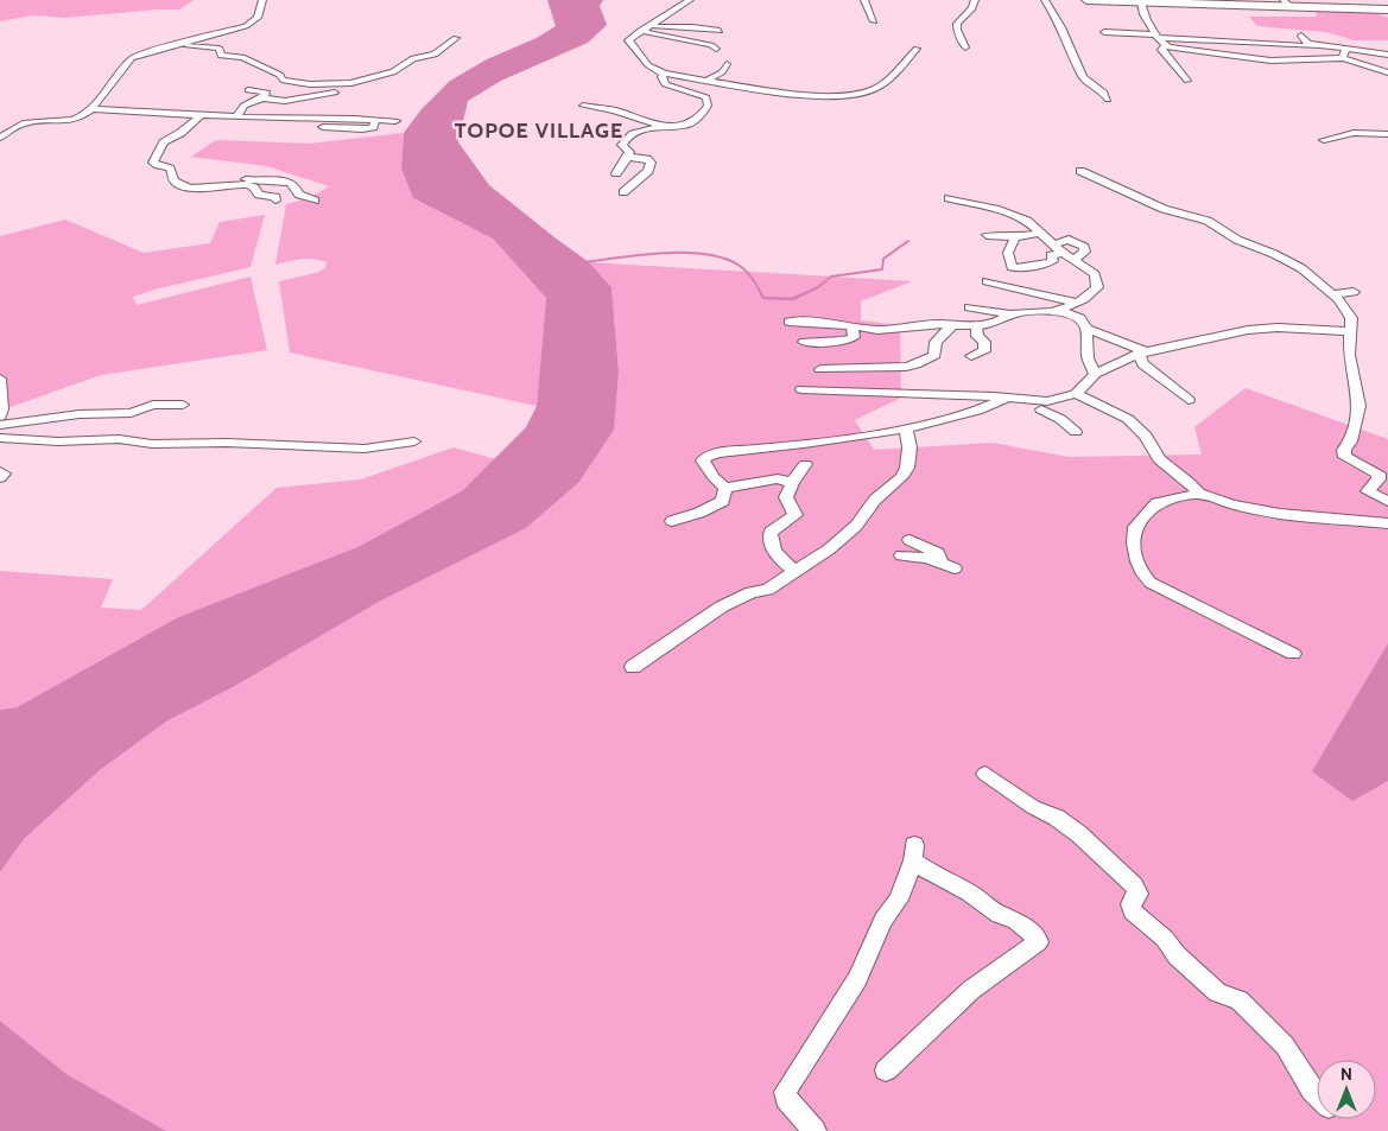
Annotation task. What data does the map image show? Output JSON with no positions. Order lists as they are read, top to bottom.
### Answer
{
  "districts": ["TOPOE VILLAGE"],
  "north": "top"
}
